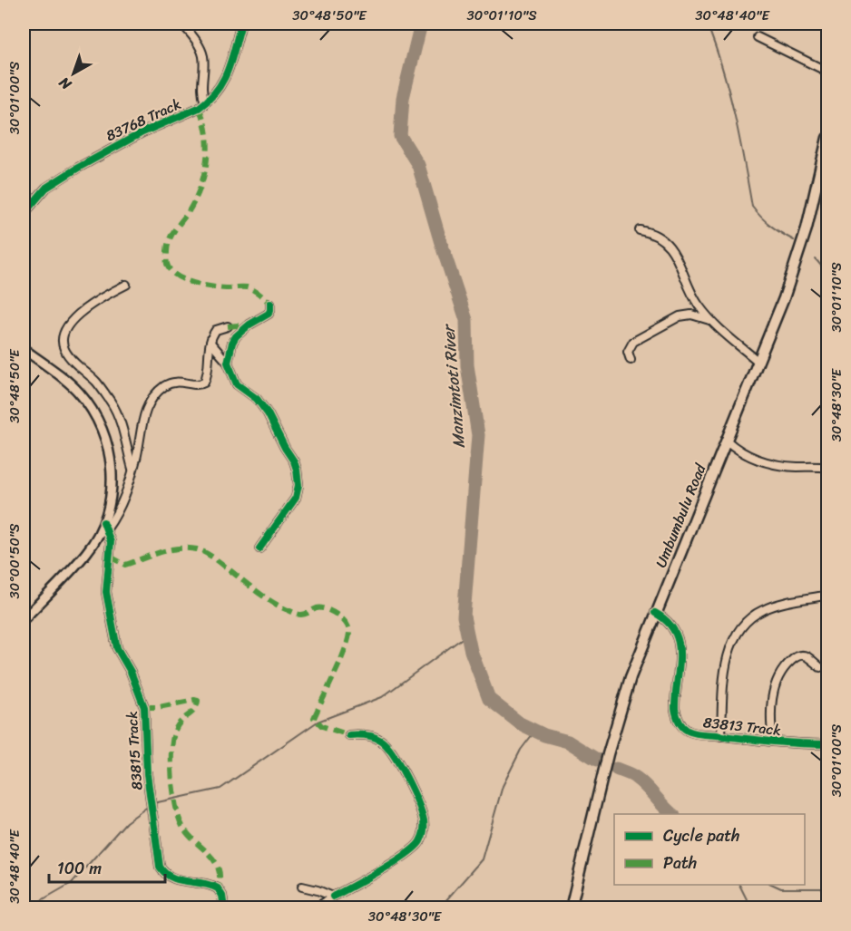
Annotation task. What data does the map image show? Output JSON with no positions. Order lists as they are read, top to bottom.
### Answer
{
  "streets": {
    "main road": ["Umbumbulu Road"],
    "street": ["83768 Track", "83813 Track", "83815 Track"]
  },
  "crossings": [
    ["Umbumbulu Road", "83813 Track"]
  ],
  "water": ["Manzimtoti River"],
  "legend": ["Cycle path", "Path"],
  "scale_bar": "100 m",
  "north": "bottom left",
  "coordinates": [
    "30°48'50\"E",
    "30°01'10\"S",
    "30°48'40\"E",
    "30°01'00\"S",
    "30°48'30\"E",
    "30°00'50\"S"
  ]
}
